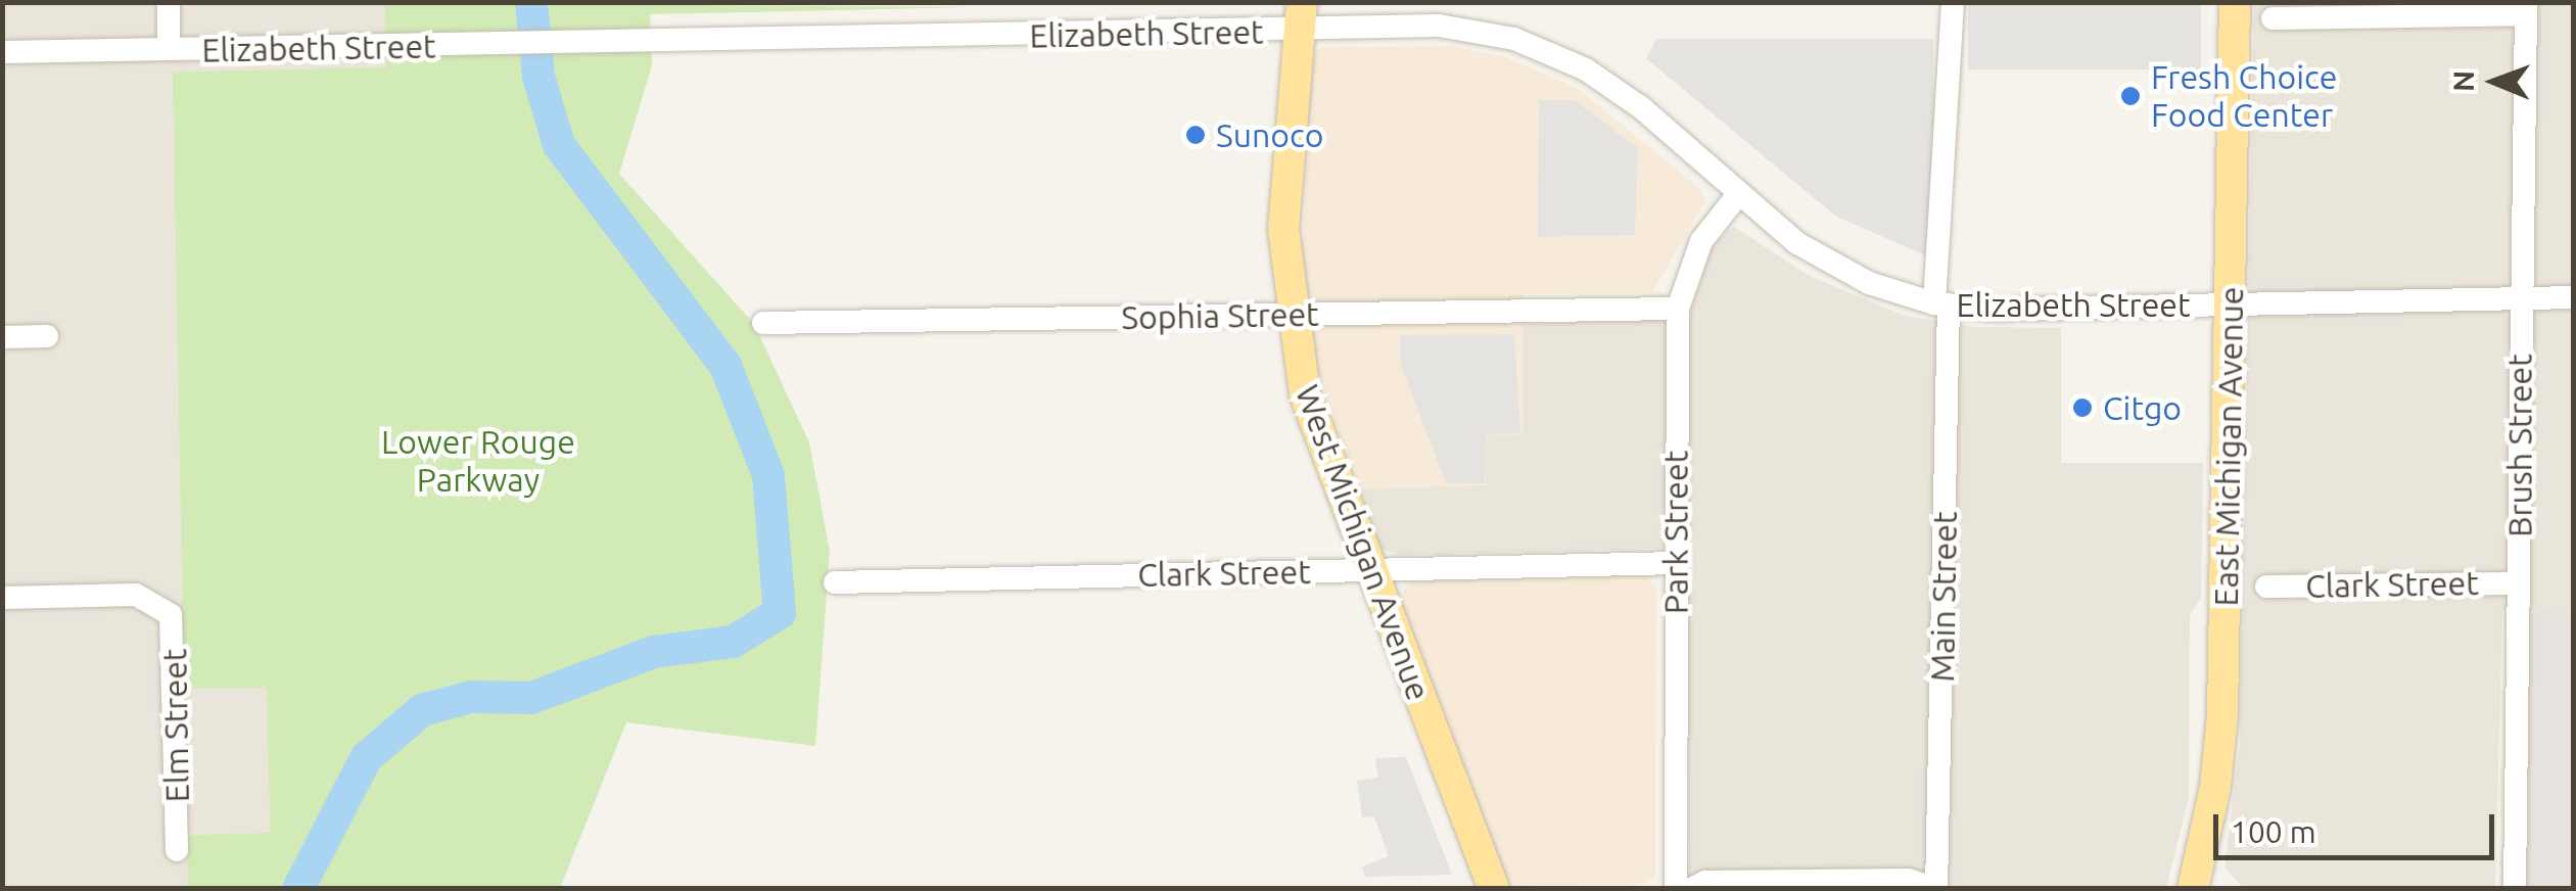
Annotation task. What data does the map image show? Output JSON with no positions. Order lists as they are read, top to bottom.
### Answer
{
  "streets": {
    "main road": ["East Michigan Avenue", "West Michigan Avenue"],
    "street": [
      "Elizabeth Street",
      "Sophia Street",
      "Brush Street",
      "Park Street",
      "Clark Street",
      "Main Street",
      "Elm Street"
    ]
  },
  "crossings": [
    ["Elizabeth Street", "Brush Street"],
    ["Elizabeth Street", "East Michigan Avenue"],
    ["Elizabeth Street", "Park Street"],
    ["Elizabeth Street", "West Michigan Avenue"],
    ["Elizabeth Street", "Main Street"],
    ["Sophia Street", "Park Street"],
    ["Sophia Street", "West Michigan Avenue"],
    ["Brush Street", "Clark Street"],
    ["Park Street", "Clark Street"],
    ["West Michigan Avenue", "Clark Street"]
  ],
  "parks": ["Lower Rouge Parkway"],
  "places": ["Fresh Choice Food Center", "Sunoco", "Citgo"],
  "scale_bar": "100 m",
  "north": "left"
}
